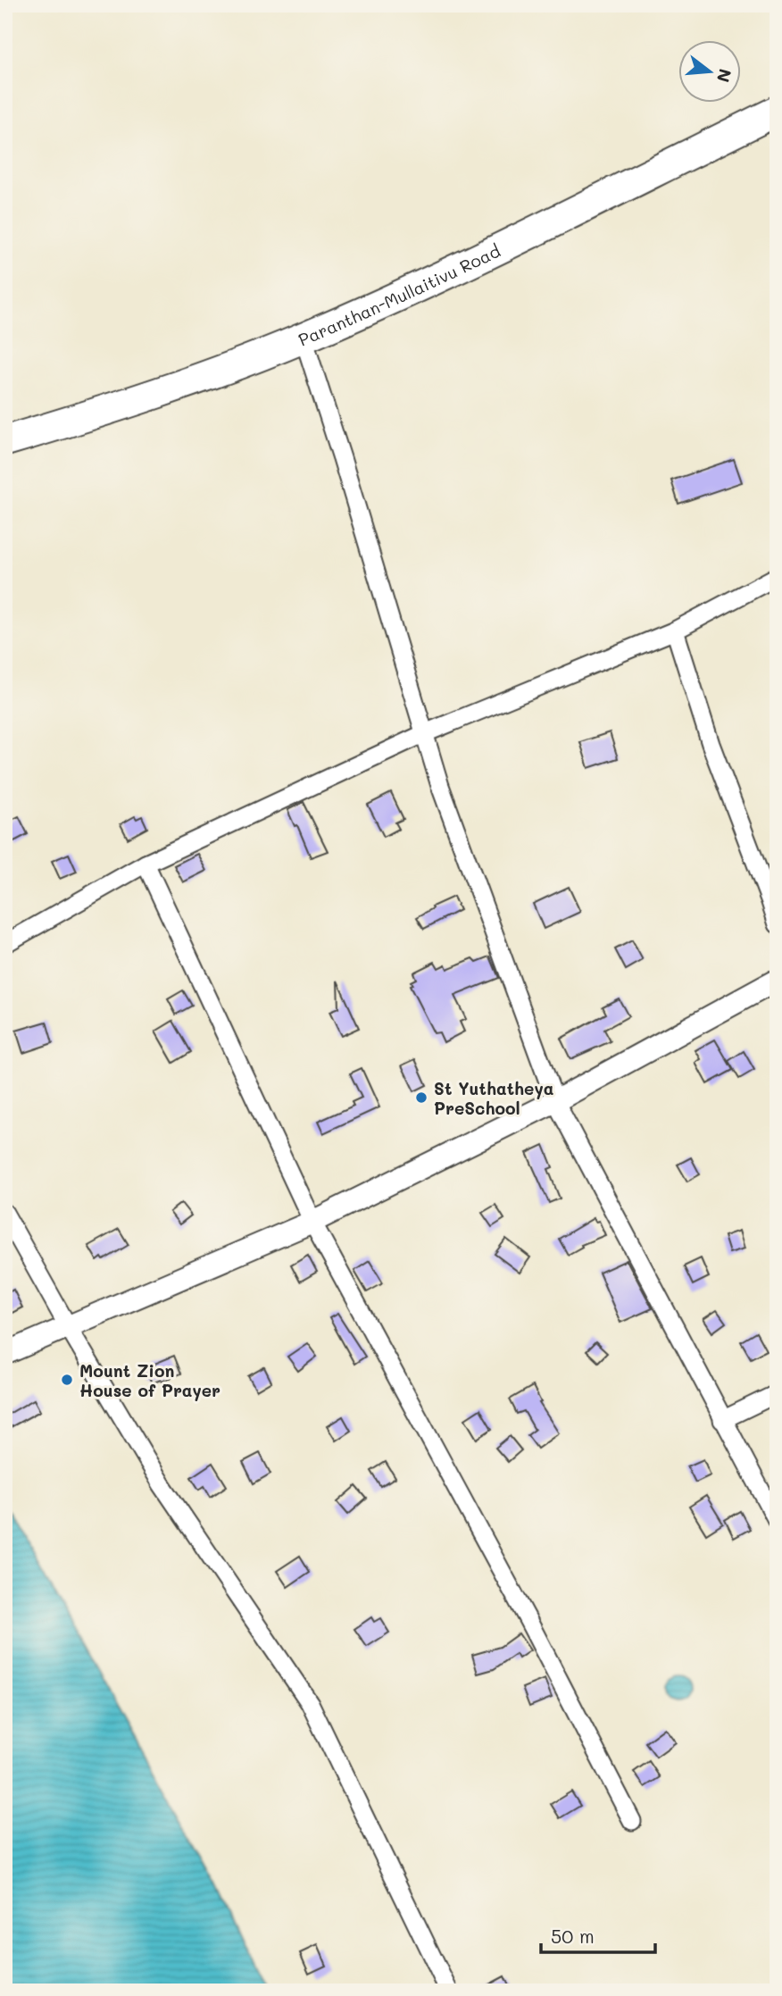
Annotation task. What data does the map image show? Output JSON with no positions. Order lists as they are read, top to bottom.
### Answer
{
  "streets": {
    "highway": ["Paranthan-Mullaitivu Road"]
  },
  "places": ["St Yuthatheya PreSchool", "Mount Zion House of Prayer"],
  "scale_bar": "50 m",
  "north": "right"
}
